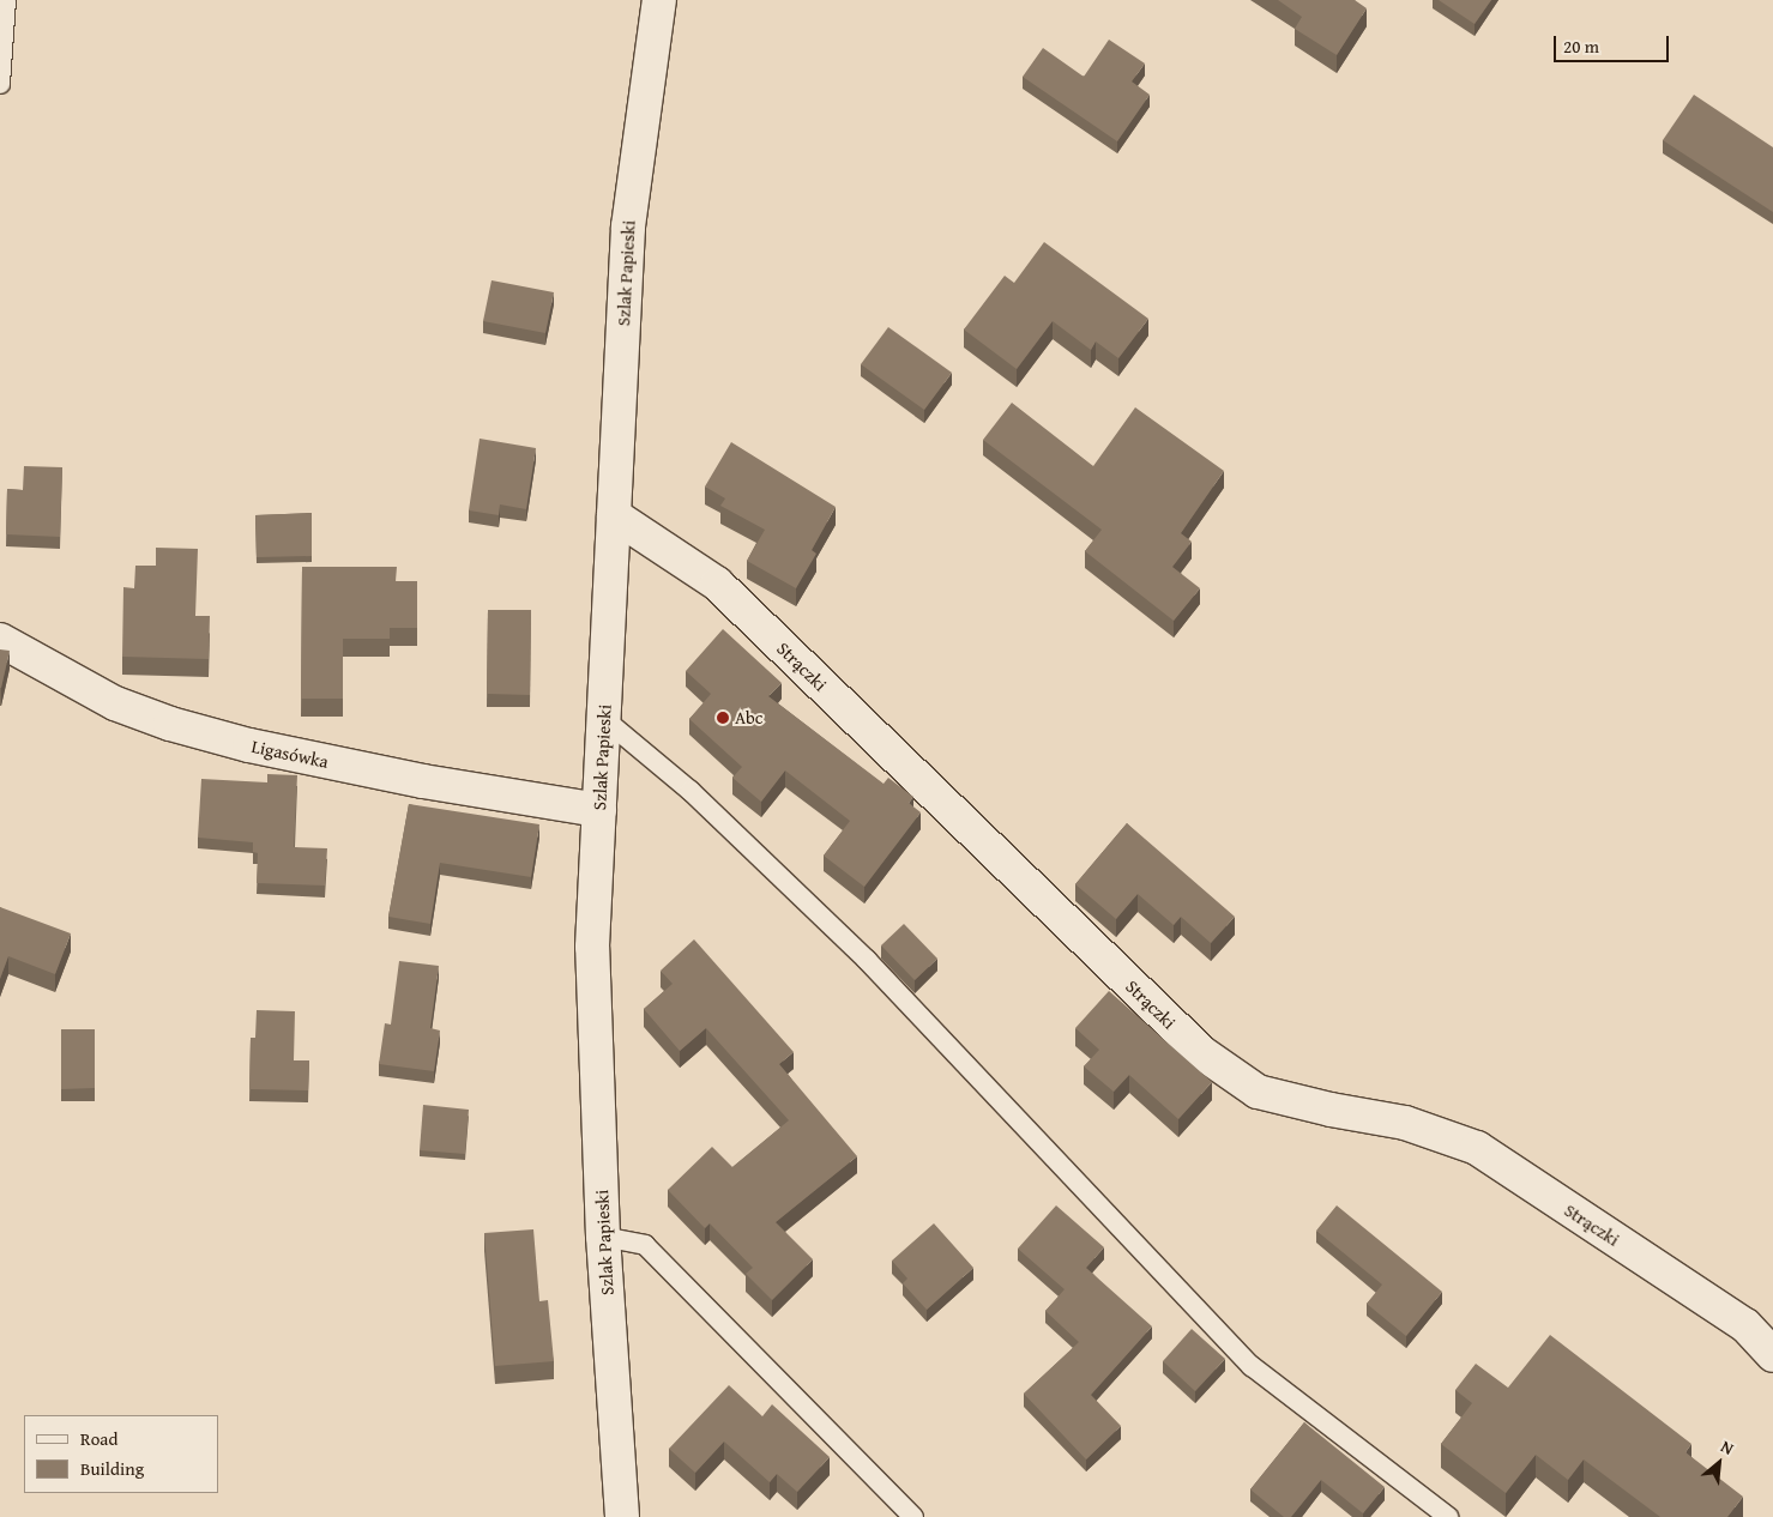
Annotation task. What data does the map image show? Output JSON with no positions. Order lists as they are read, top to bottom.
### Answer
{
  "streets": {
    "street": ["Szlak Papieski", "Strączki", "Ligasówka"]
  },
  "crossings": [
    ["Szlak Papieski", "Strączki"],
    ["Szlak Papieski", "Ligasówka"]
  ],
  "places": ["Abc"],
  "legend": ["Road", "Building"],
  "scale_bar": "20 m",
  "north": "top right"
}
